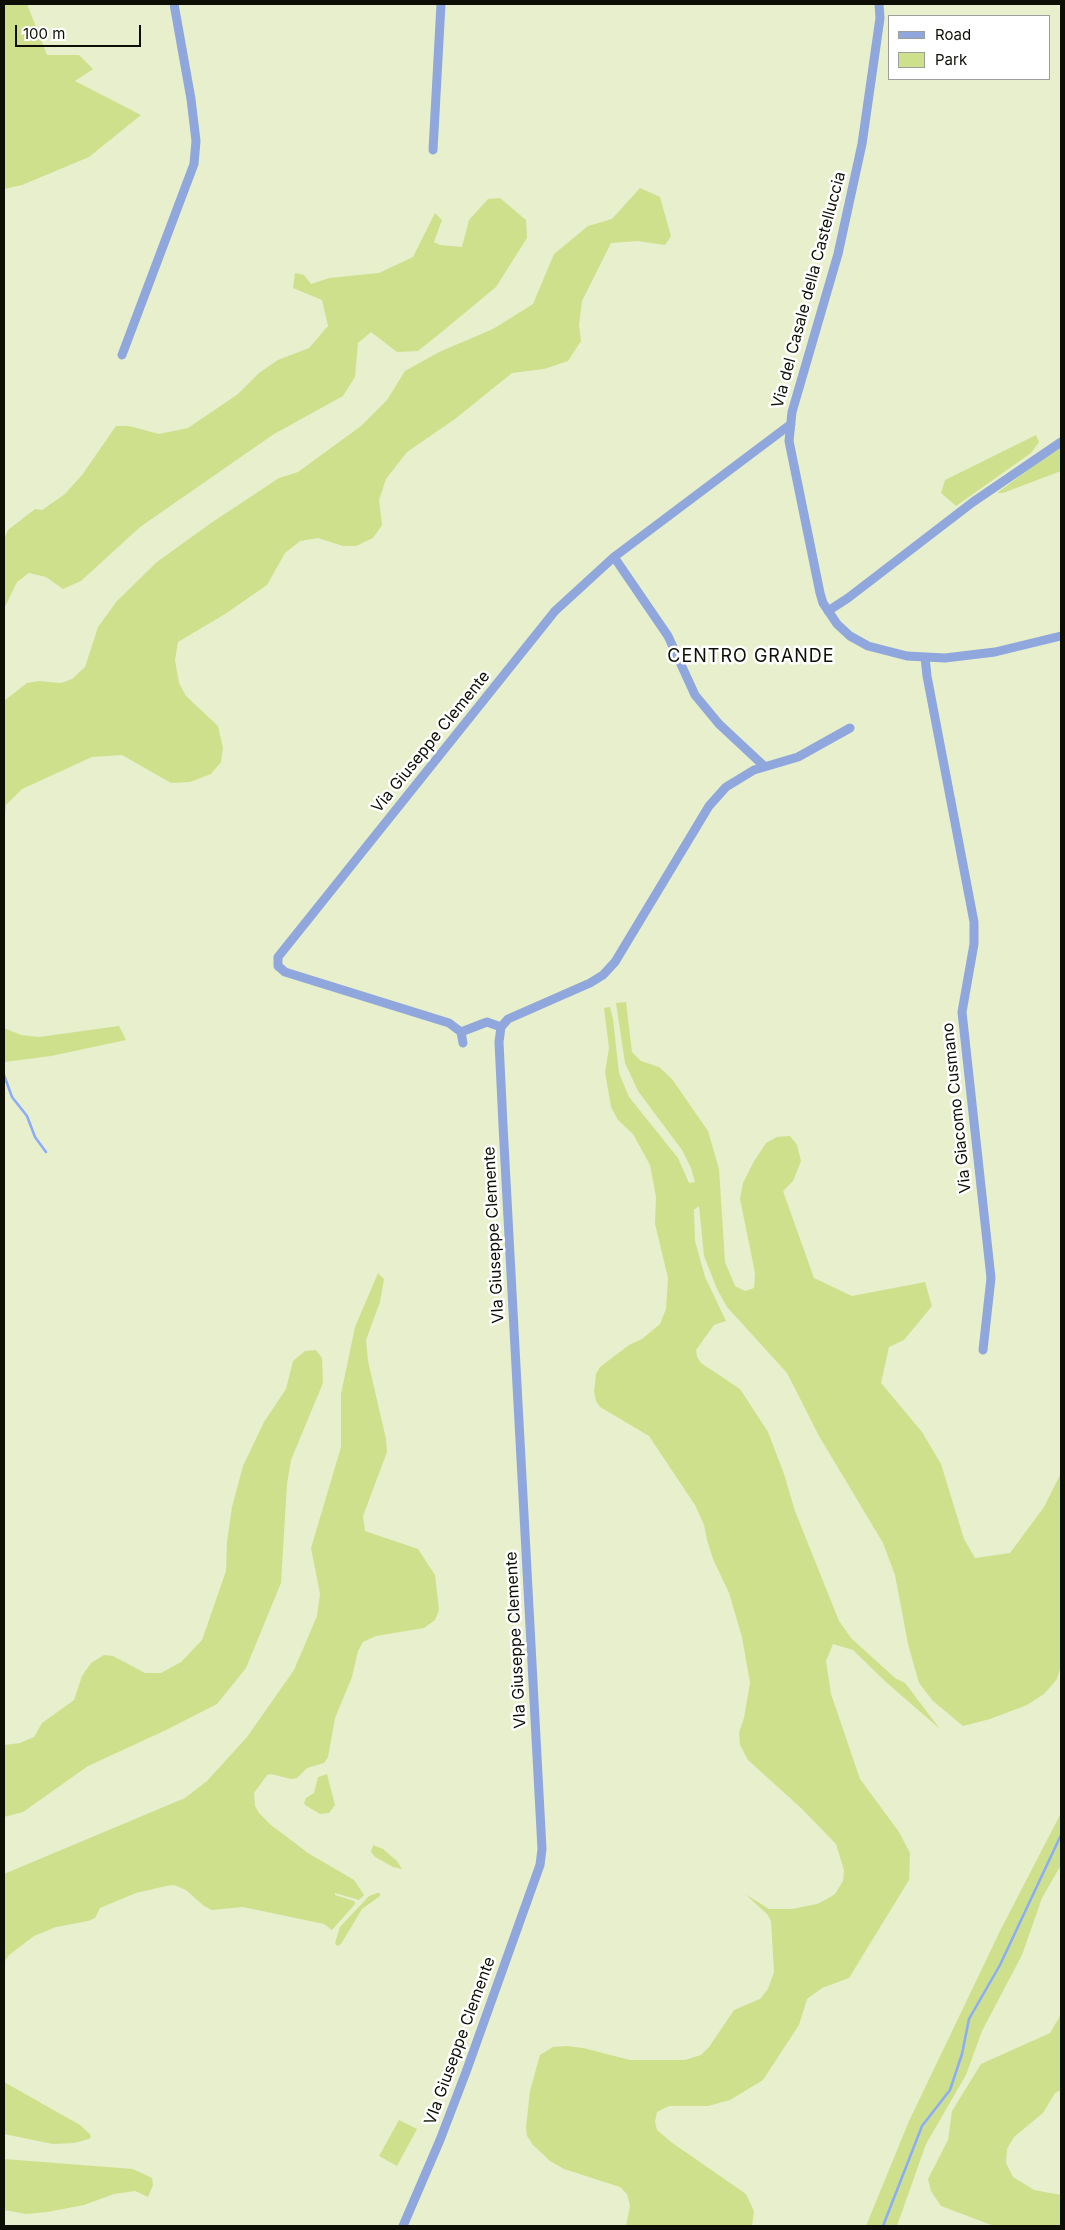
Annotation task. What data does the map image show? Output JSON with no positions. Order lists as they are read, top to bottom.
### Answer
{
  "streets": {
    "street": [
      "Via del Casale della Castelluccia",
      "Via Giuseppe Clemente",
      "Via Giacomo Cusmano",
      "VIa Giuseppe Clemente"
    ]
  },
  "crossings": [
    ["Via del Casale della Castelluccia", "Via Giuseppe Clemente"],
    ["Via del Casale della Castelluccia", "Via Giacomo Cusmano"]
  ],
  "districts": ["CENTRO GRANDE"],
  "legend": ["Road", "Park"],
  "scale_bar": "100 m"
}
